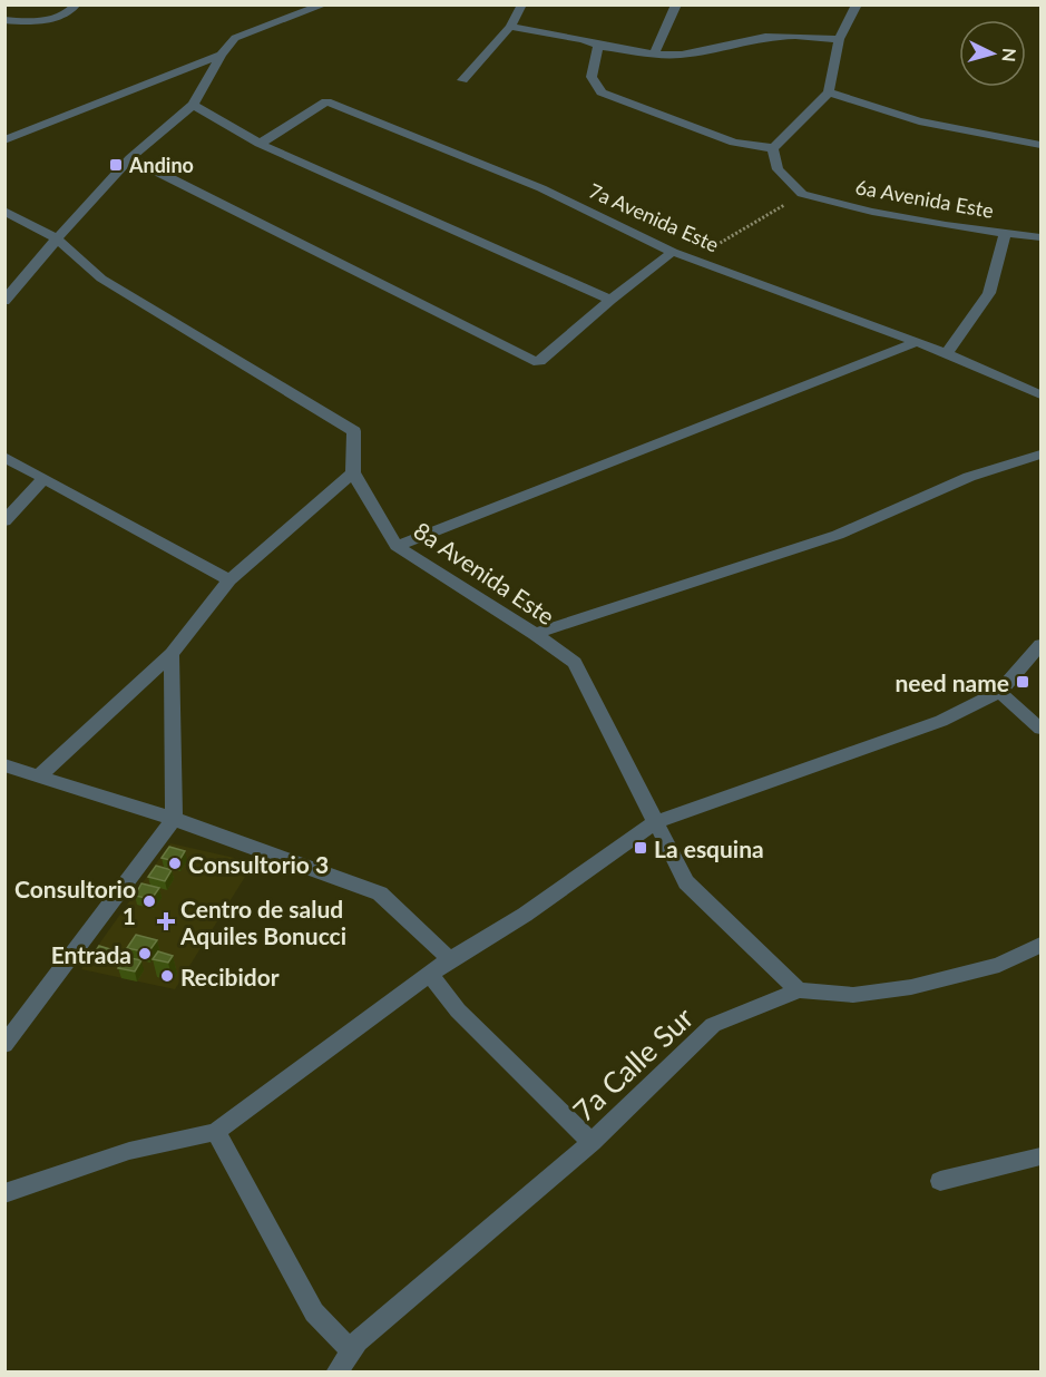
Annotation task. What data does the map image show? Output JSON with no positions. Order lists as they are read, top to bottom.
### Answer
{
  "streets": {
    "street": [
      "6a Avenida Este",
      "7a Avenida Este",
      "8a Avenida Este",
      "7a Calle Sur"
    ]
  },
  "crossings": [
    ["8a Avenida Este", "7a Calle Sur"]
  ],
  "places": {
    "transit": ["Andino", "need name", "La esquina"],
    "other": [
      "Consultorio 3",
      "Consultorio 1",
      "Entrada",
      "Recibidor"
    ],
    "health": ["Centro de salud Aquiles Bonucci"]
  },
  "north": "right"
}
